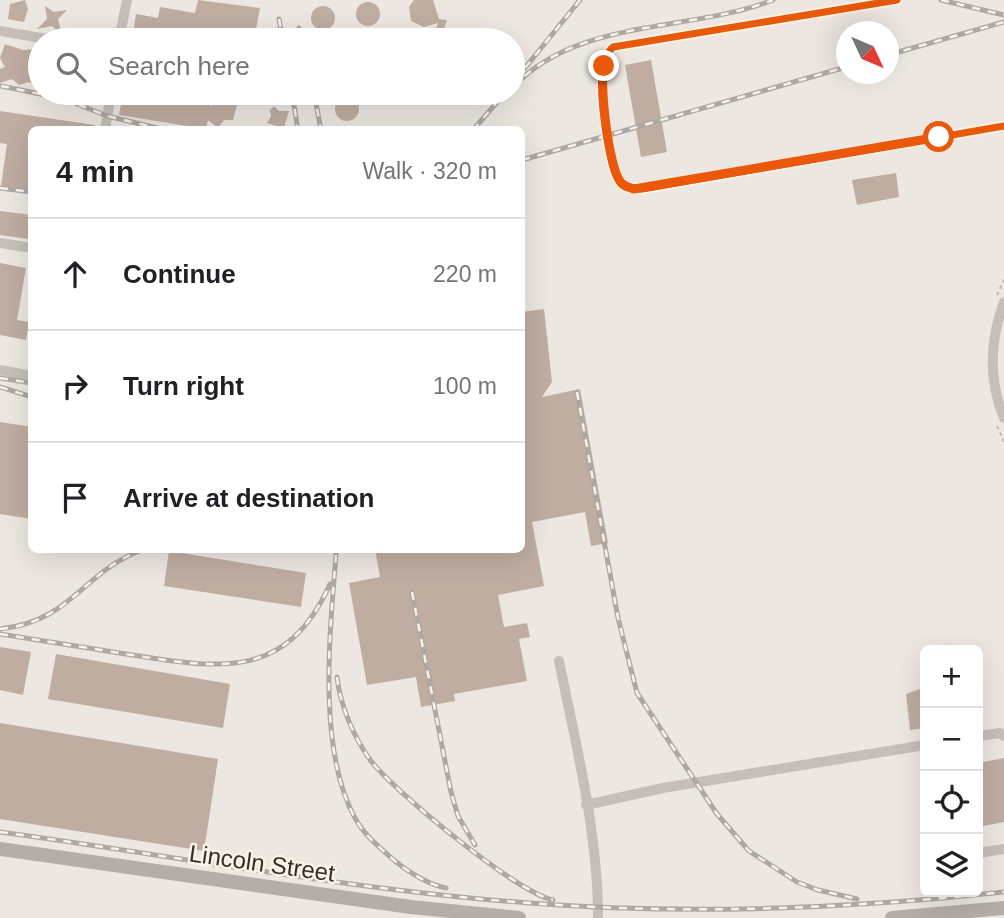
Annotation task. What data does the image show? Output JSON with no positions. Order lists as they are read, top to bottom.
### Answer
{
  "streets": {
    "main road": ["Lincoln Street"]
  },
  "north": "bottom right",
  "page": {
    "search": "Search here",
    "heading": ["4 min", "Walk · 320 m"],
    "list": [
      ["Continue", "220 m"],
      ["Turn right", "100 m"],
      "Arrive at destination"
    ],
    "map_buttons": ["+", "−"]
  }
}
